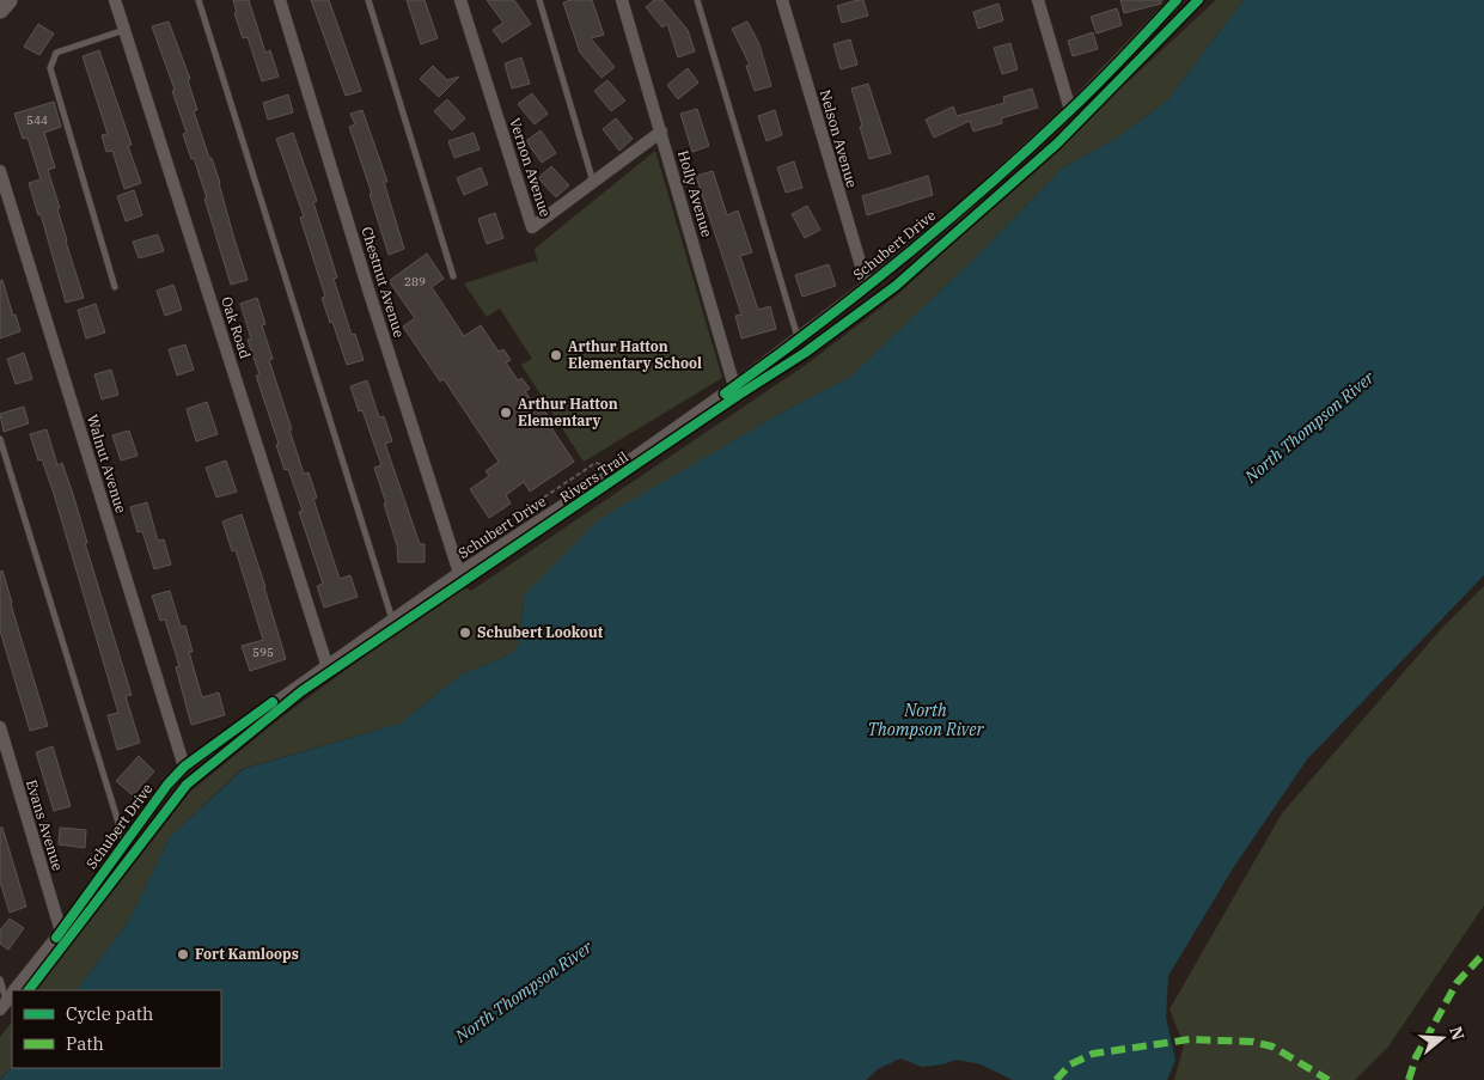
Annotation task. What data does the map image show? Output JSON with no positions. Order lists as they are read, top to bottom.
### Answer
{
  "streets": {
    "street": [
      "Nelson Avenue",
      "Vernon Avenue",
      "Holly Avenue",
      "Schubert Drive",
      "Chestnut Avenue",
      "Oak Road",
      "Walnut Avenue",
      "Evans Avenue"
    ],
    "cycle path": ["Rivers Trail"]
  },
  "crossings": [
    ["Nelson Avenue", "Schubert Drive"],
    ["Vernon Avenue", "Holly Avenue"],
    ["Holly Avenue", "Schubert Drive"],
    ["Schubert Drive", "Chestnut Avenue"],
    ["Schubert Drive", "Oak Road"],
    ["Schubert Drive", "Walnut Avenue"],
    ["Schubert Drive", "Evans Avenue"]
  ],
  "water": ["North Thompson River"],
  "places": [
    "Arthur Hatton Elementary School",
    "Arthur Hatton Elementary",
    "Schubert Lookout",
    "Fort Kamloops"
  ],
  "house_numbers": ["544", "289", "595"],
  "legend": ["Cycle path", "Path"],
  "north": "right"
}
